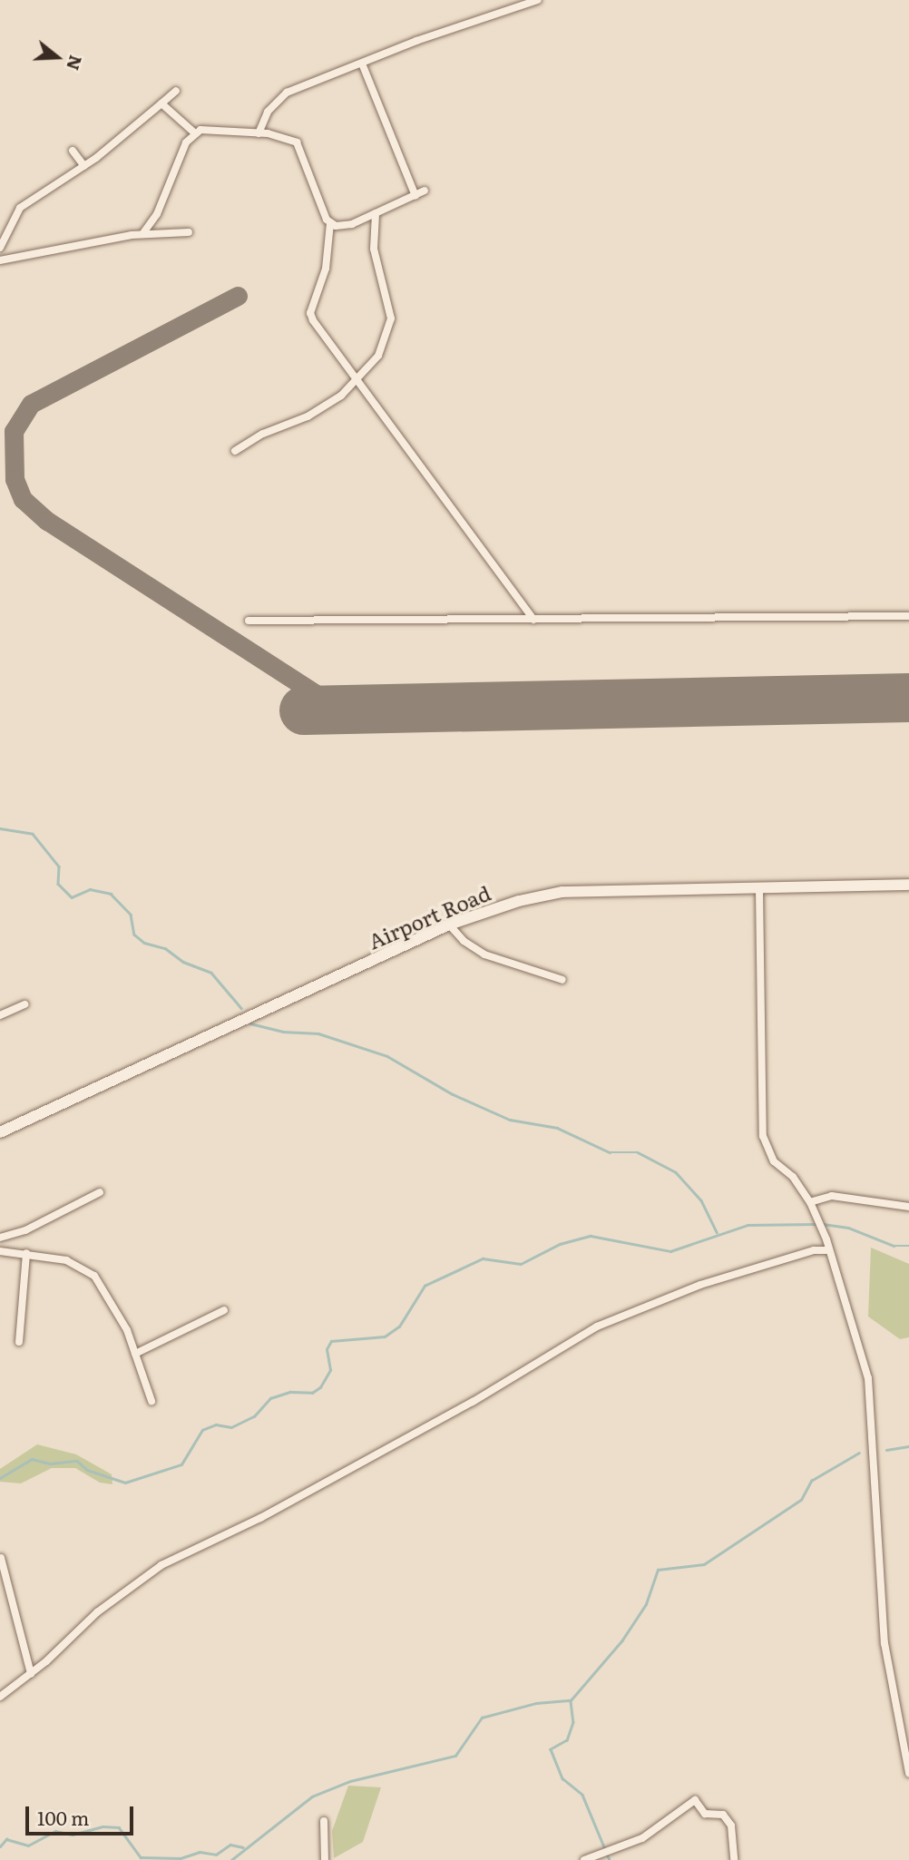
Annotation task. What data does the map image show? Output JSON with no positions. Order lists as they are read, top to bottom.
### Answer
{
  "streets": {
    "street": ["Airport Road"]
  },
  "scale_bar": "100 m",
  "north": "right"
}
